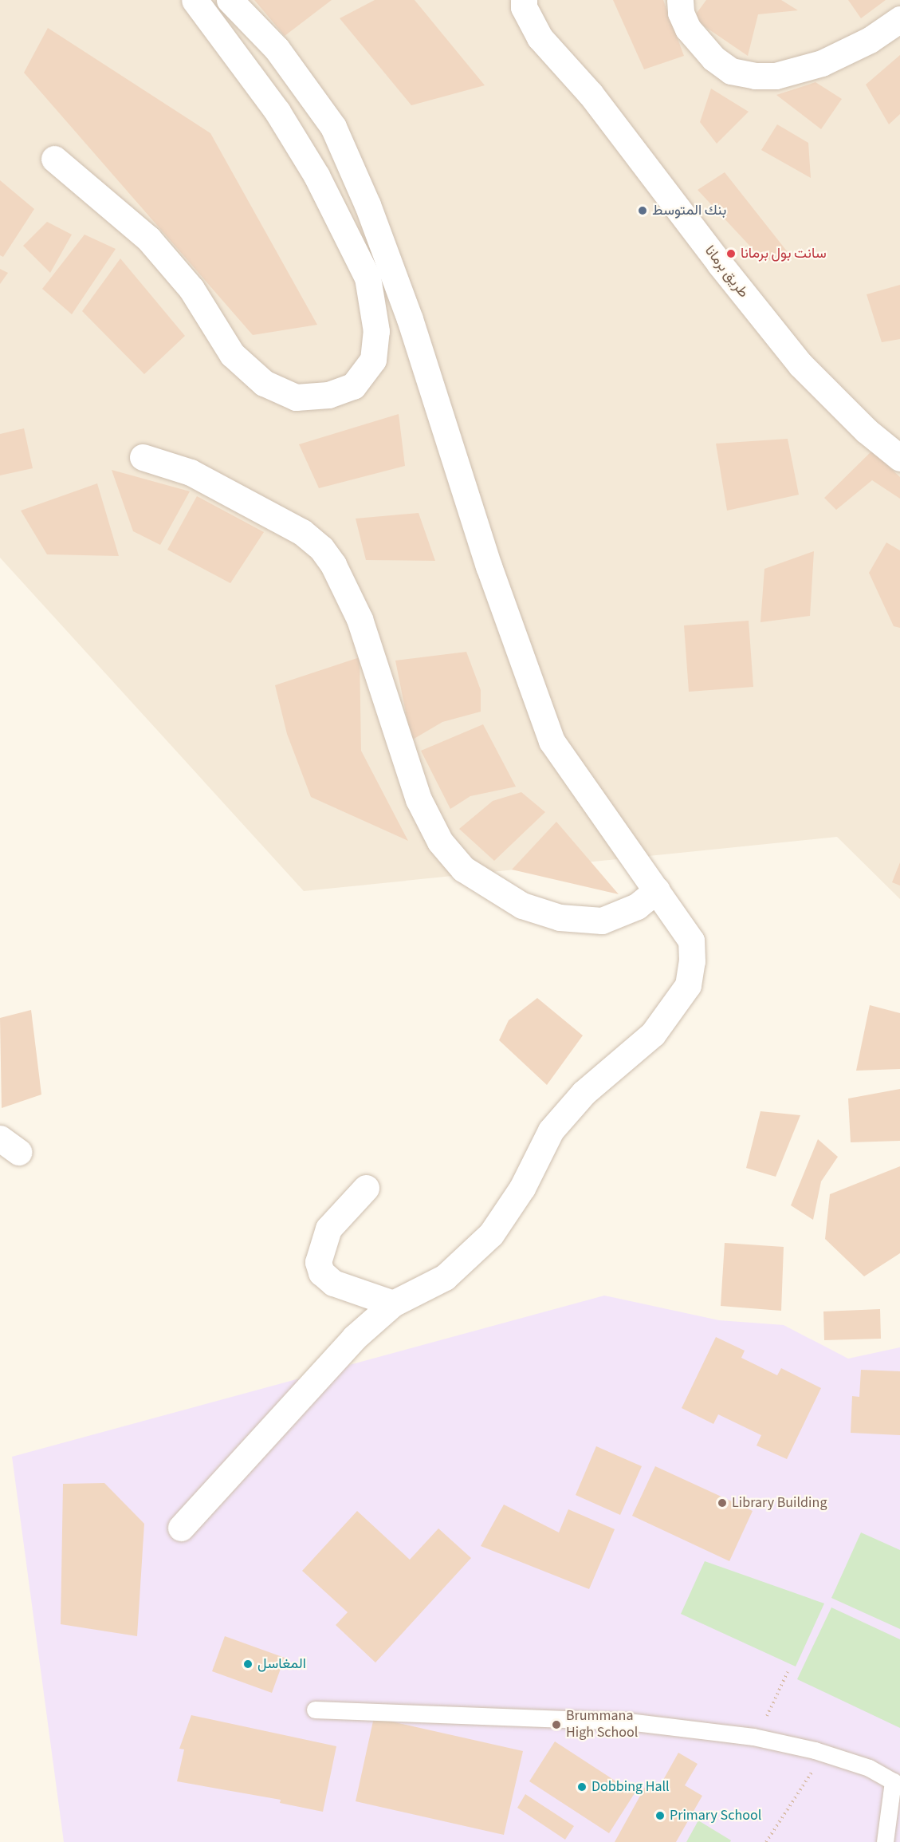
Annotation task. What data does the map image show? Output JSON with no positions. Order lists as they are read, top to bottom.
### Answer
{
  "streets": {
    "street": ["طريق برمانا"]
  },
  "places": [
    "بنك المتوسط",
    "سانت بول برمانا",
    "Library Building",
    "المغاسل",
    "Brummana High School",
    "Dobbing Hall",
    "Primary School"
  ]
}
